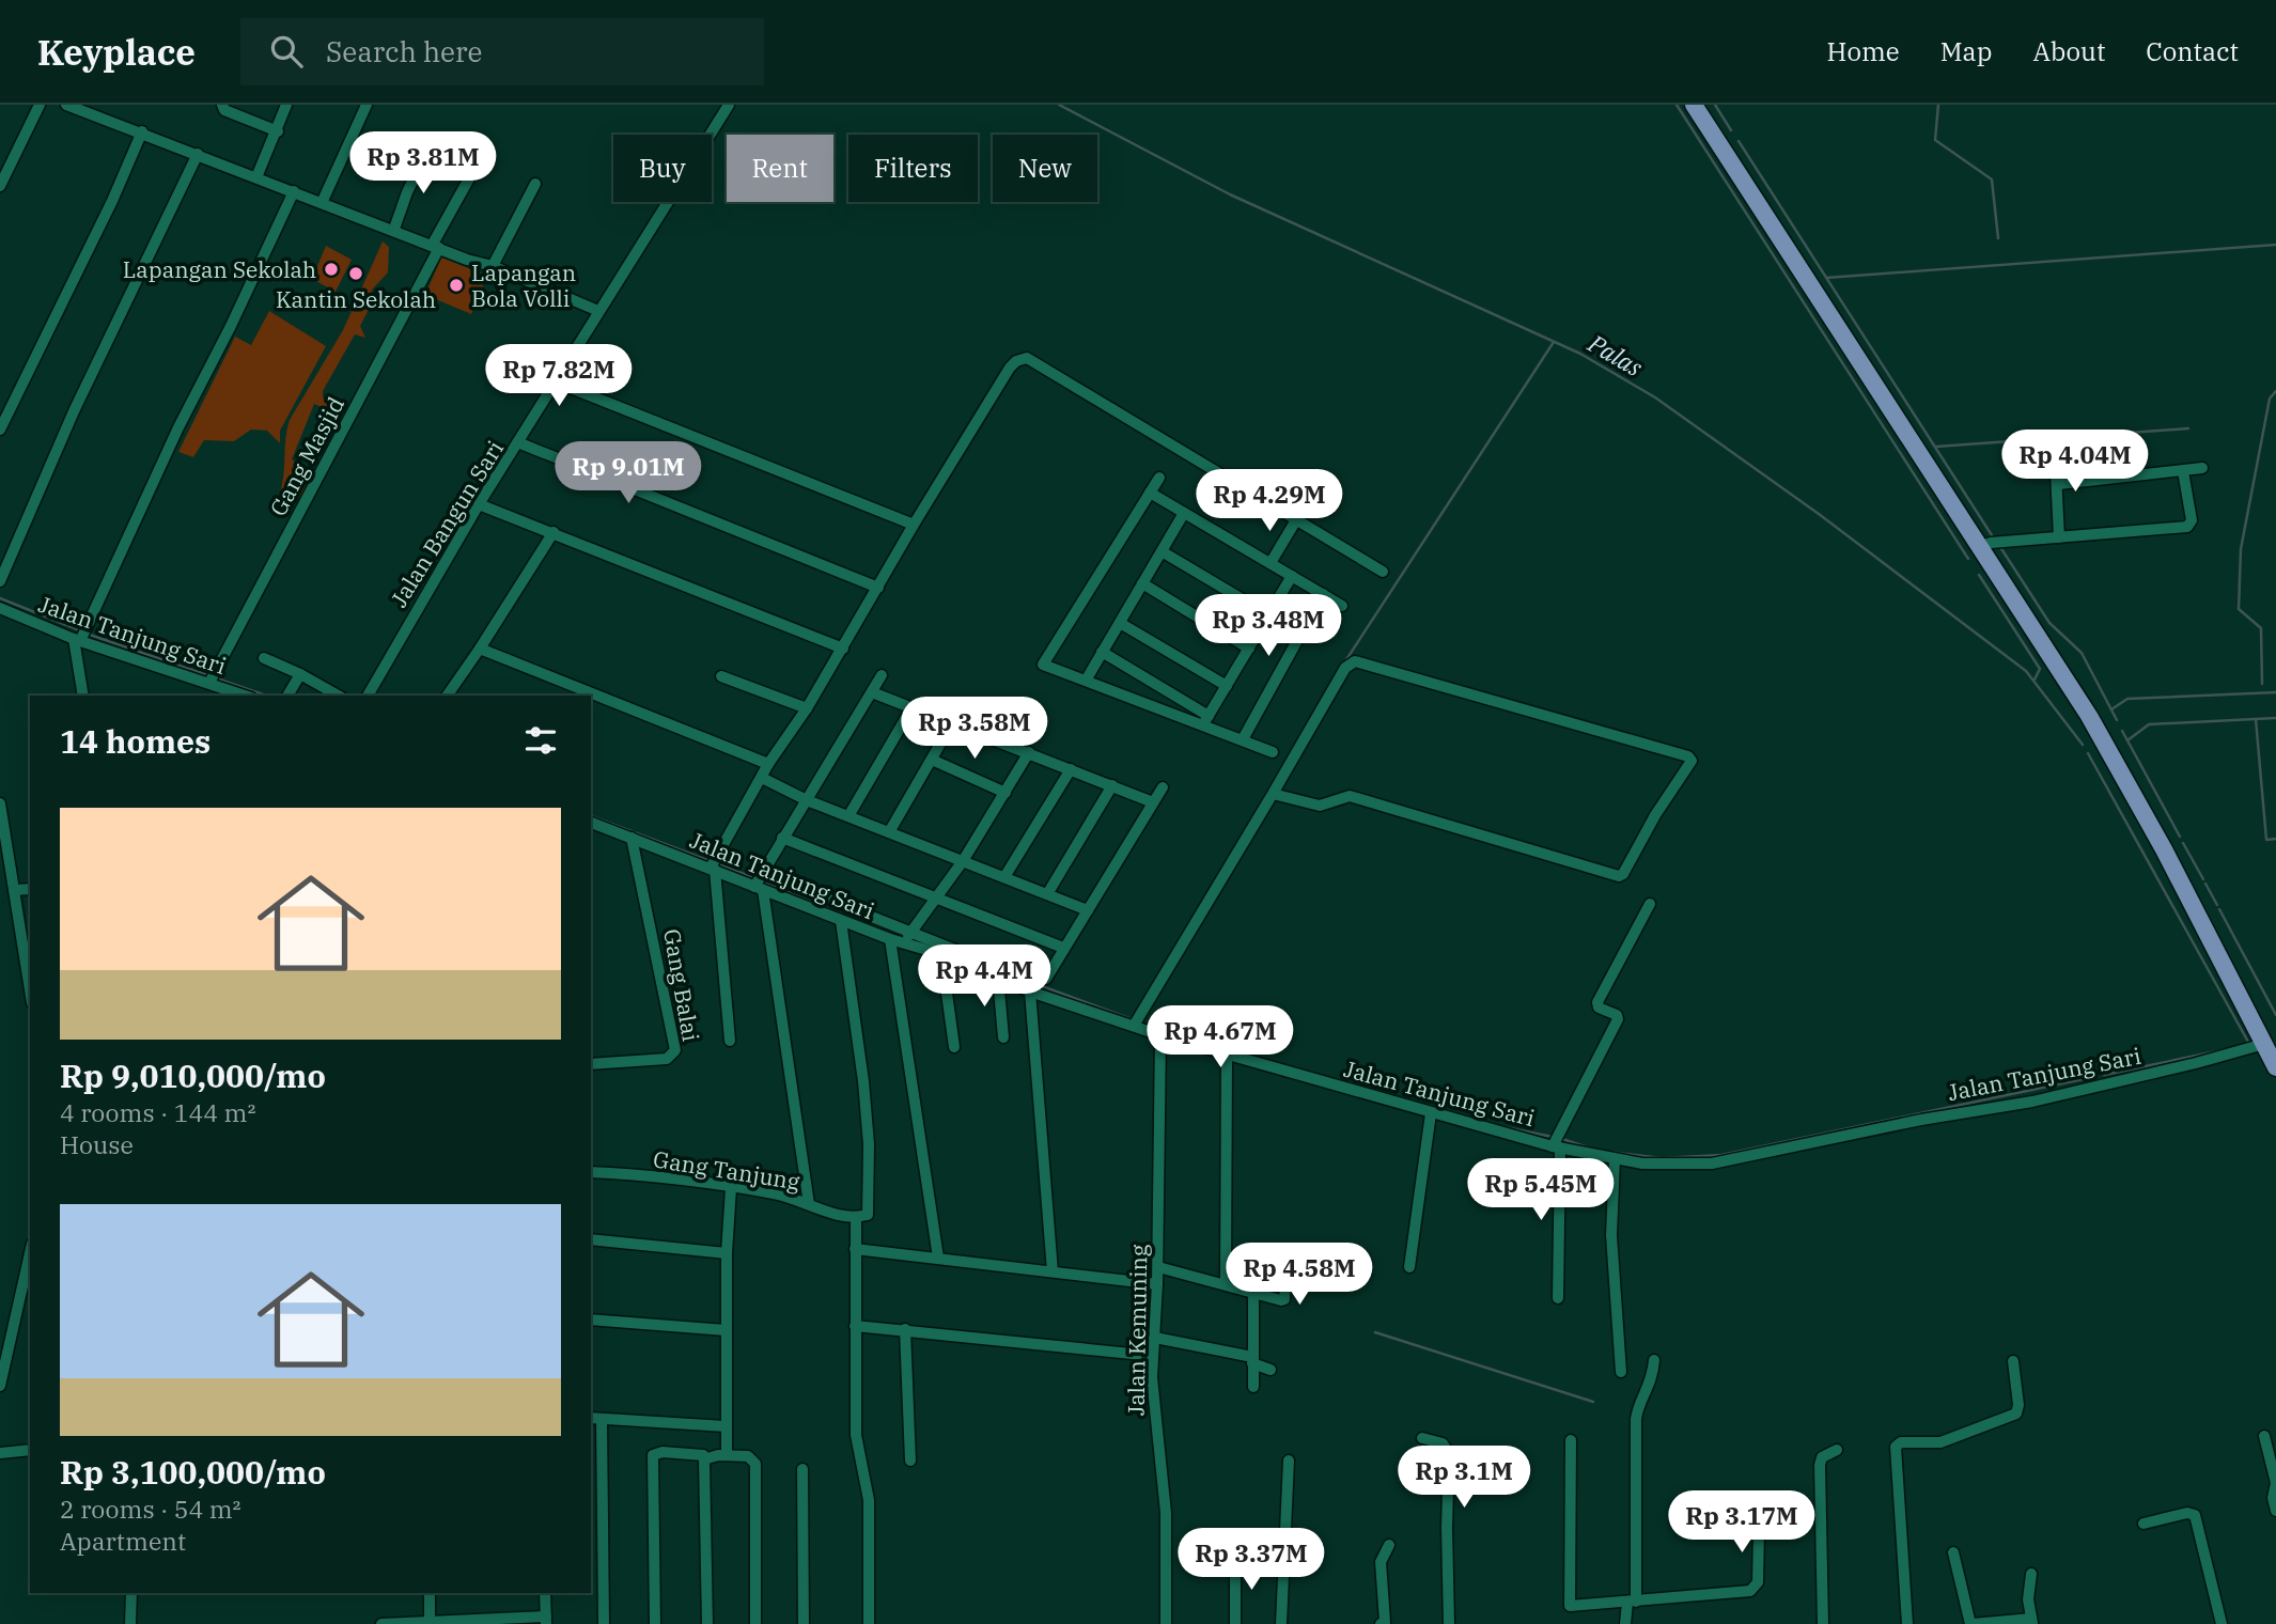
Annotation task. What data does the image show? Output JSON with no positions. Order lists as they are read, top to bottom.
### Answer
{
  "streets": {
    "street": [
      "Gang Masjid",
      "Jalan Bangun Sari",
      "Jalan Tanjung Sari",
      "Gang Balai",
      "Gang Tanjung",
      "Jalan Kemuning"
    ]
  },
  "crossings": [
    ["Gang Masjid", "Jalan Tanjung Sari"],
    ["Jalan Tanjung Sari", "Gang Balai"],
    ["Jalan Tanjung Sari", "Jalan Kemuning"]
  ],
  "water": ["Palas"],
  "places": ["Lapangan Sekolah", "Kantin Sekolah", "Lapangan Bola Volli"],
  "page": {
    "header": "Keyplace",
    "search": "Search here",
    "nav": [
      "Home",
      "Map",
      "About",
      "Contact"
    ],
    "price": [
      "Rp 3.81M",
      "Rp 7.82M",
      "Rp 4.04M",
      "Rp 9.01M",
      "Rp 4.29M",
      "Rp 3.48M",
      "Rp 3.58M",
      "Rp 4.4M",
      "Rp 4.67M",
      "Rp 5.45M",
      "Rp 4.58M",
      "Rp 3.1M",
      "Rp 3.17M",
      "Rp 3.37M"
    ],
    "chip": [
      "Buy",
      "Rent",
      "Filters",
      "New"
    ],
    "heading": "14 homes",
    "list": [
      {
        "name": "Rp 9,010,000/mo",
        "note": "4 rooms · 144 m² · House"
      },
      {
        "name": "Rp 3,100,000/mo",
        "note": "2 rooms · 54 m² · Apartment"
      }
    ]
  }
}
